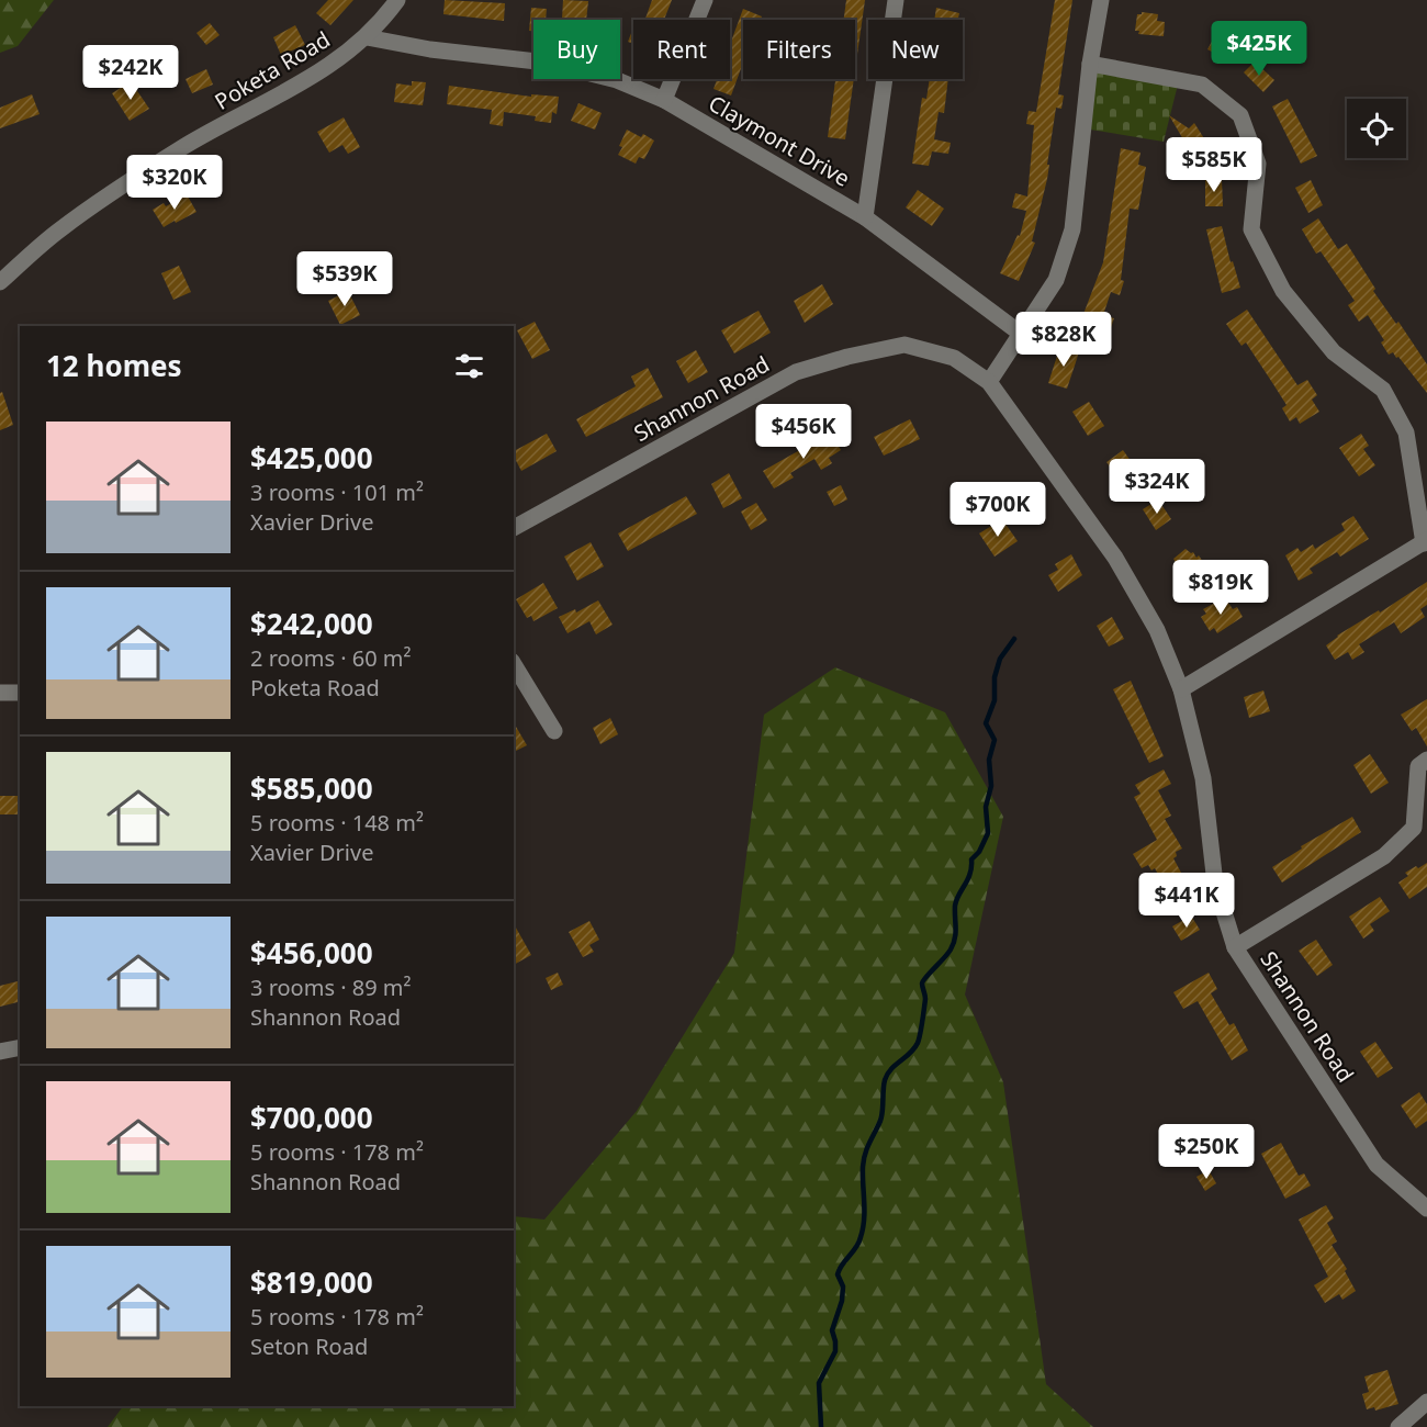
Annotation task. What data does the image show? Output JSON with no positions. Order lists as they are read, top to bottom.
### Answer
{
  "streets": {
    "street": ["Poketa Road", "Claymont Drive", "Shannon Road"]
  },
  "crossings": [
    ["Poketa Road", "Claymont Drive"]
  ],
  "page": {
    "chip": [
      "Buy",
      "Rent",
      "Filters",
      "New"
    ],
    "price": [
      "$425K",
      "$242K",
      "$585K",
      "$320K",
      "$539K",
      "$828K",
      "$456K",
      "$324K",
      "$700K",
      "$819K",
      "$441K",
      "$250K"
    ],
    "heading": "12 homes",
    "list": [
      {
        "name": "$425,000",
        "note": "3 rooms · 101 m² · Xavier Drive"
      },
      {
        "name": "$242,000",
        "note": "2 rooms · 60 m² · Poketa Road"
      },
      {
        "name": "$585,000",
        "note": "5 rooms · 148 m² · Xavier Drive"
      },
      {
        "name": "$456,000",
        "note": "3 rooms · 89 m² · Shannon Road"
      },
      {
        "name": "$700,000",
        "note": "5 rooms · 178 m² · Shannon Road"
      },
      {
        "name": "$819,000",
        "note": "5 rooms · 178 m² · Seton Road"
      }
    ]
  }
}
